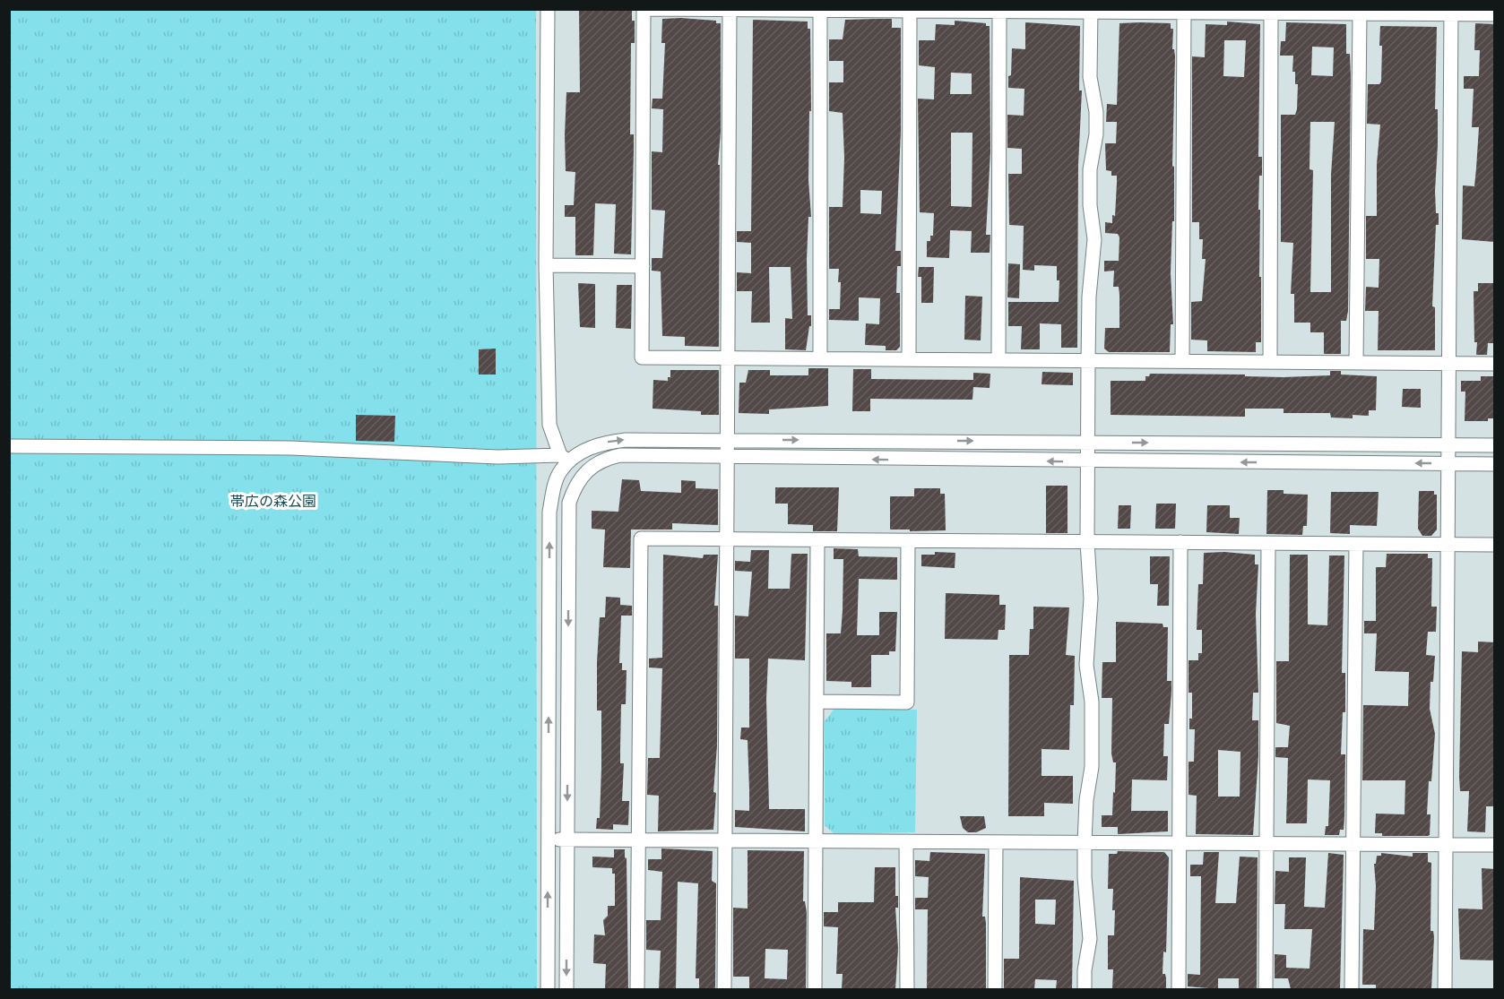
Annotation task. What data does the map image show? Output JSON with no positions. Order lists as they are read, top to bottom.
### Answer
{
  "parks": ["帯広の森公園"]
}
